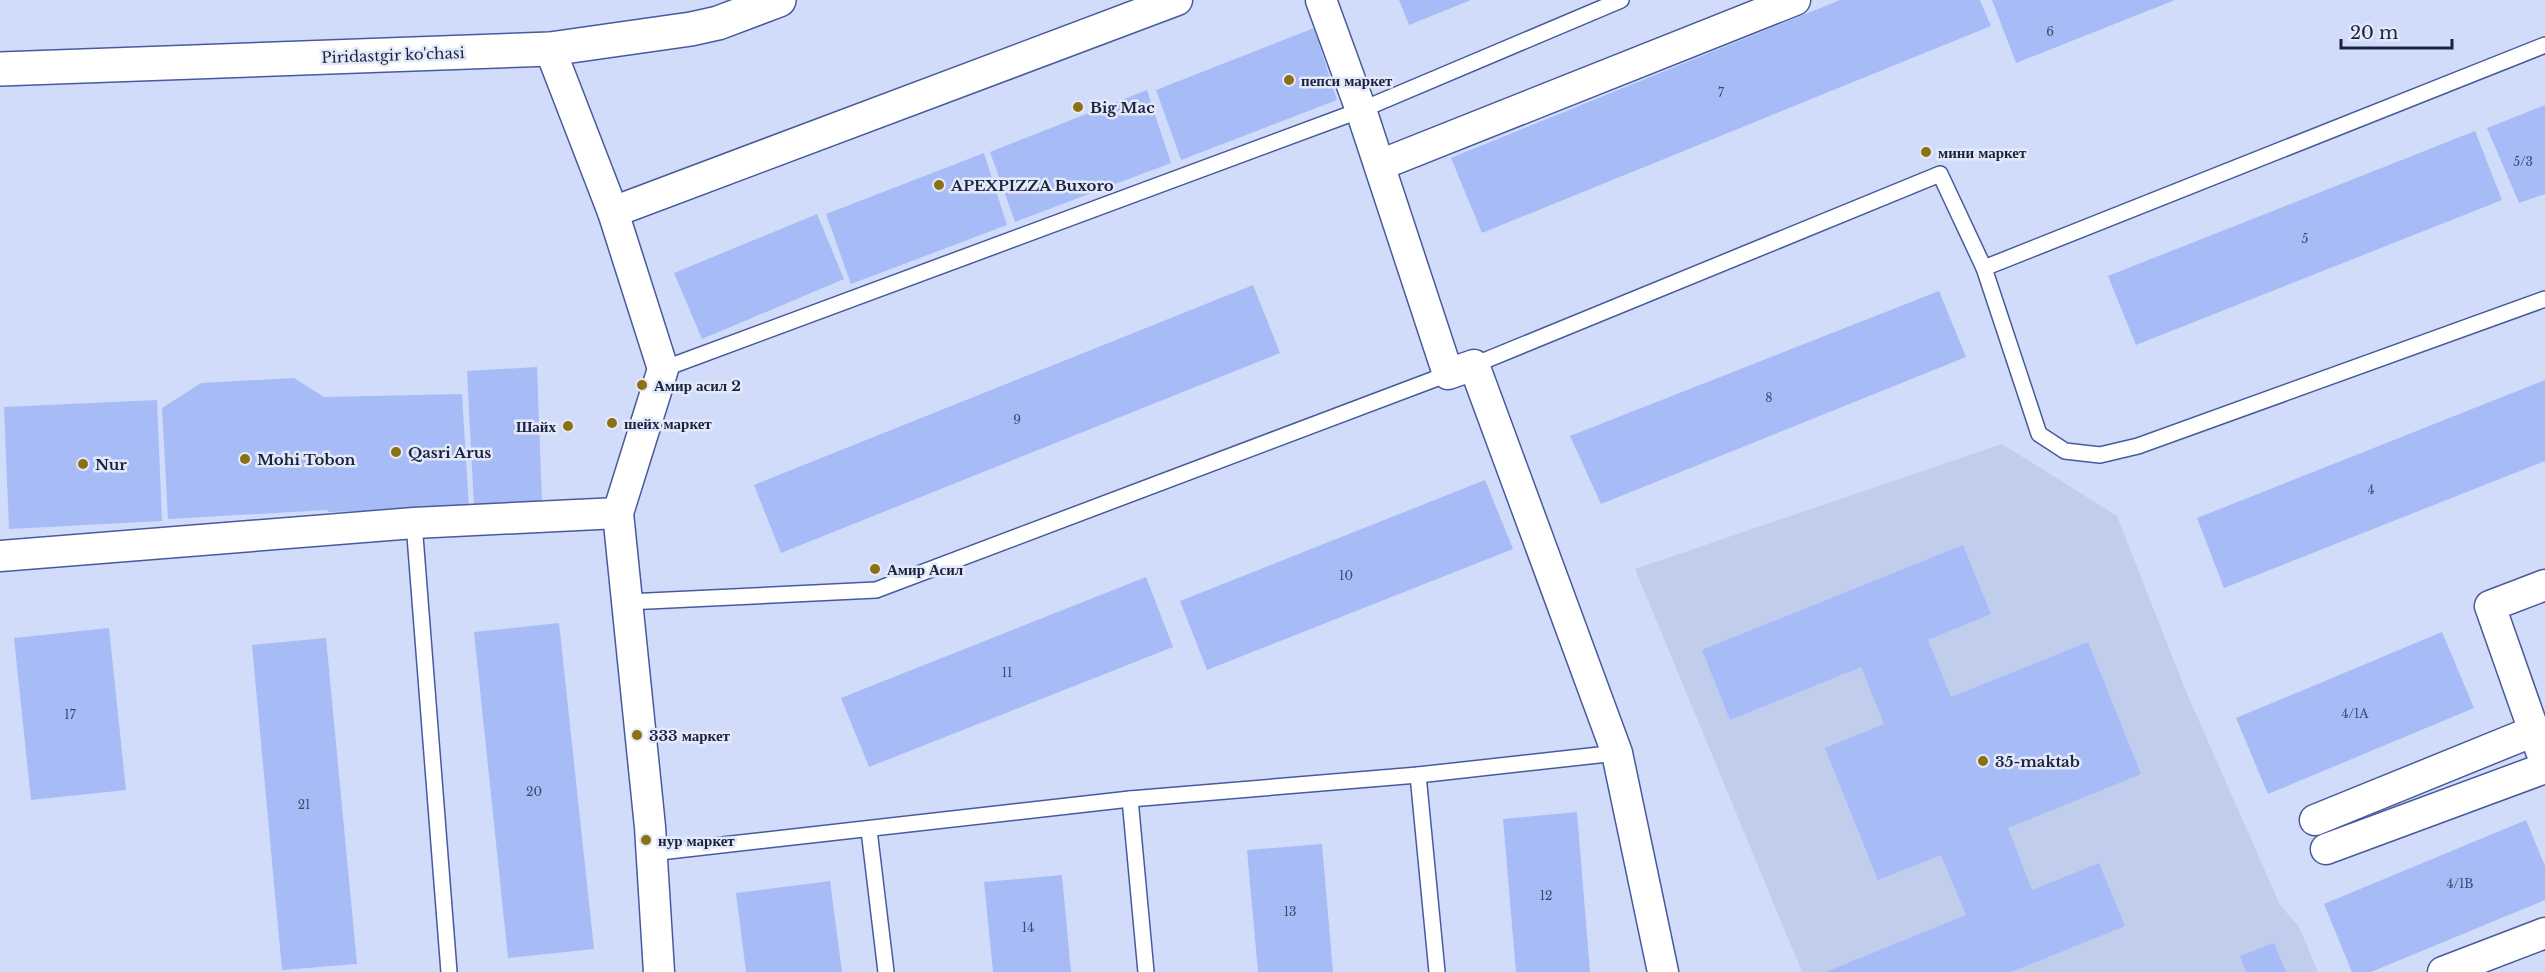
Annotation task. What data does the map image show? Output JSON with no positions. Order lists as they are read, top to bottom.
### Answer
{
  "streets": {
    "main road": ["Piridastgir ko'chasi"]
  },
  "places": [
    "пепси маркет",
    "Big Mac",
    "мини маркет",
    "APEXPIZZA Buxoro",
    "Амир асил 2",
    "шейх маркет",
    "Шайх",
    "Qasri Arus",
    "Mohi Tobon",
    "Nur",
    "Амир Асил",
    "333 маркет",
    "35-maktab",
    "нур маркет"
  ],
  "house_numbers": [
    "6",
    "7",
    "5/3",
    "5",
    "8",
    "9",
    "4",
    "10",
    "11",
    "4/1A",
    "17",
    "20",
    "21",
    "4/1B",
    "12",
    "13",
    "14"
  ],
  "scale_bar": "20 m"
}
